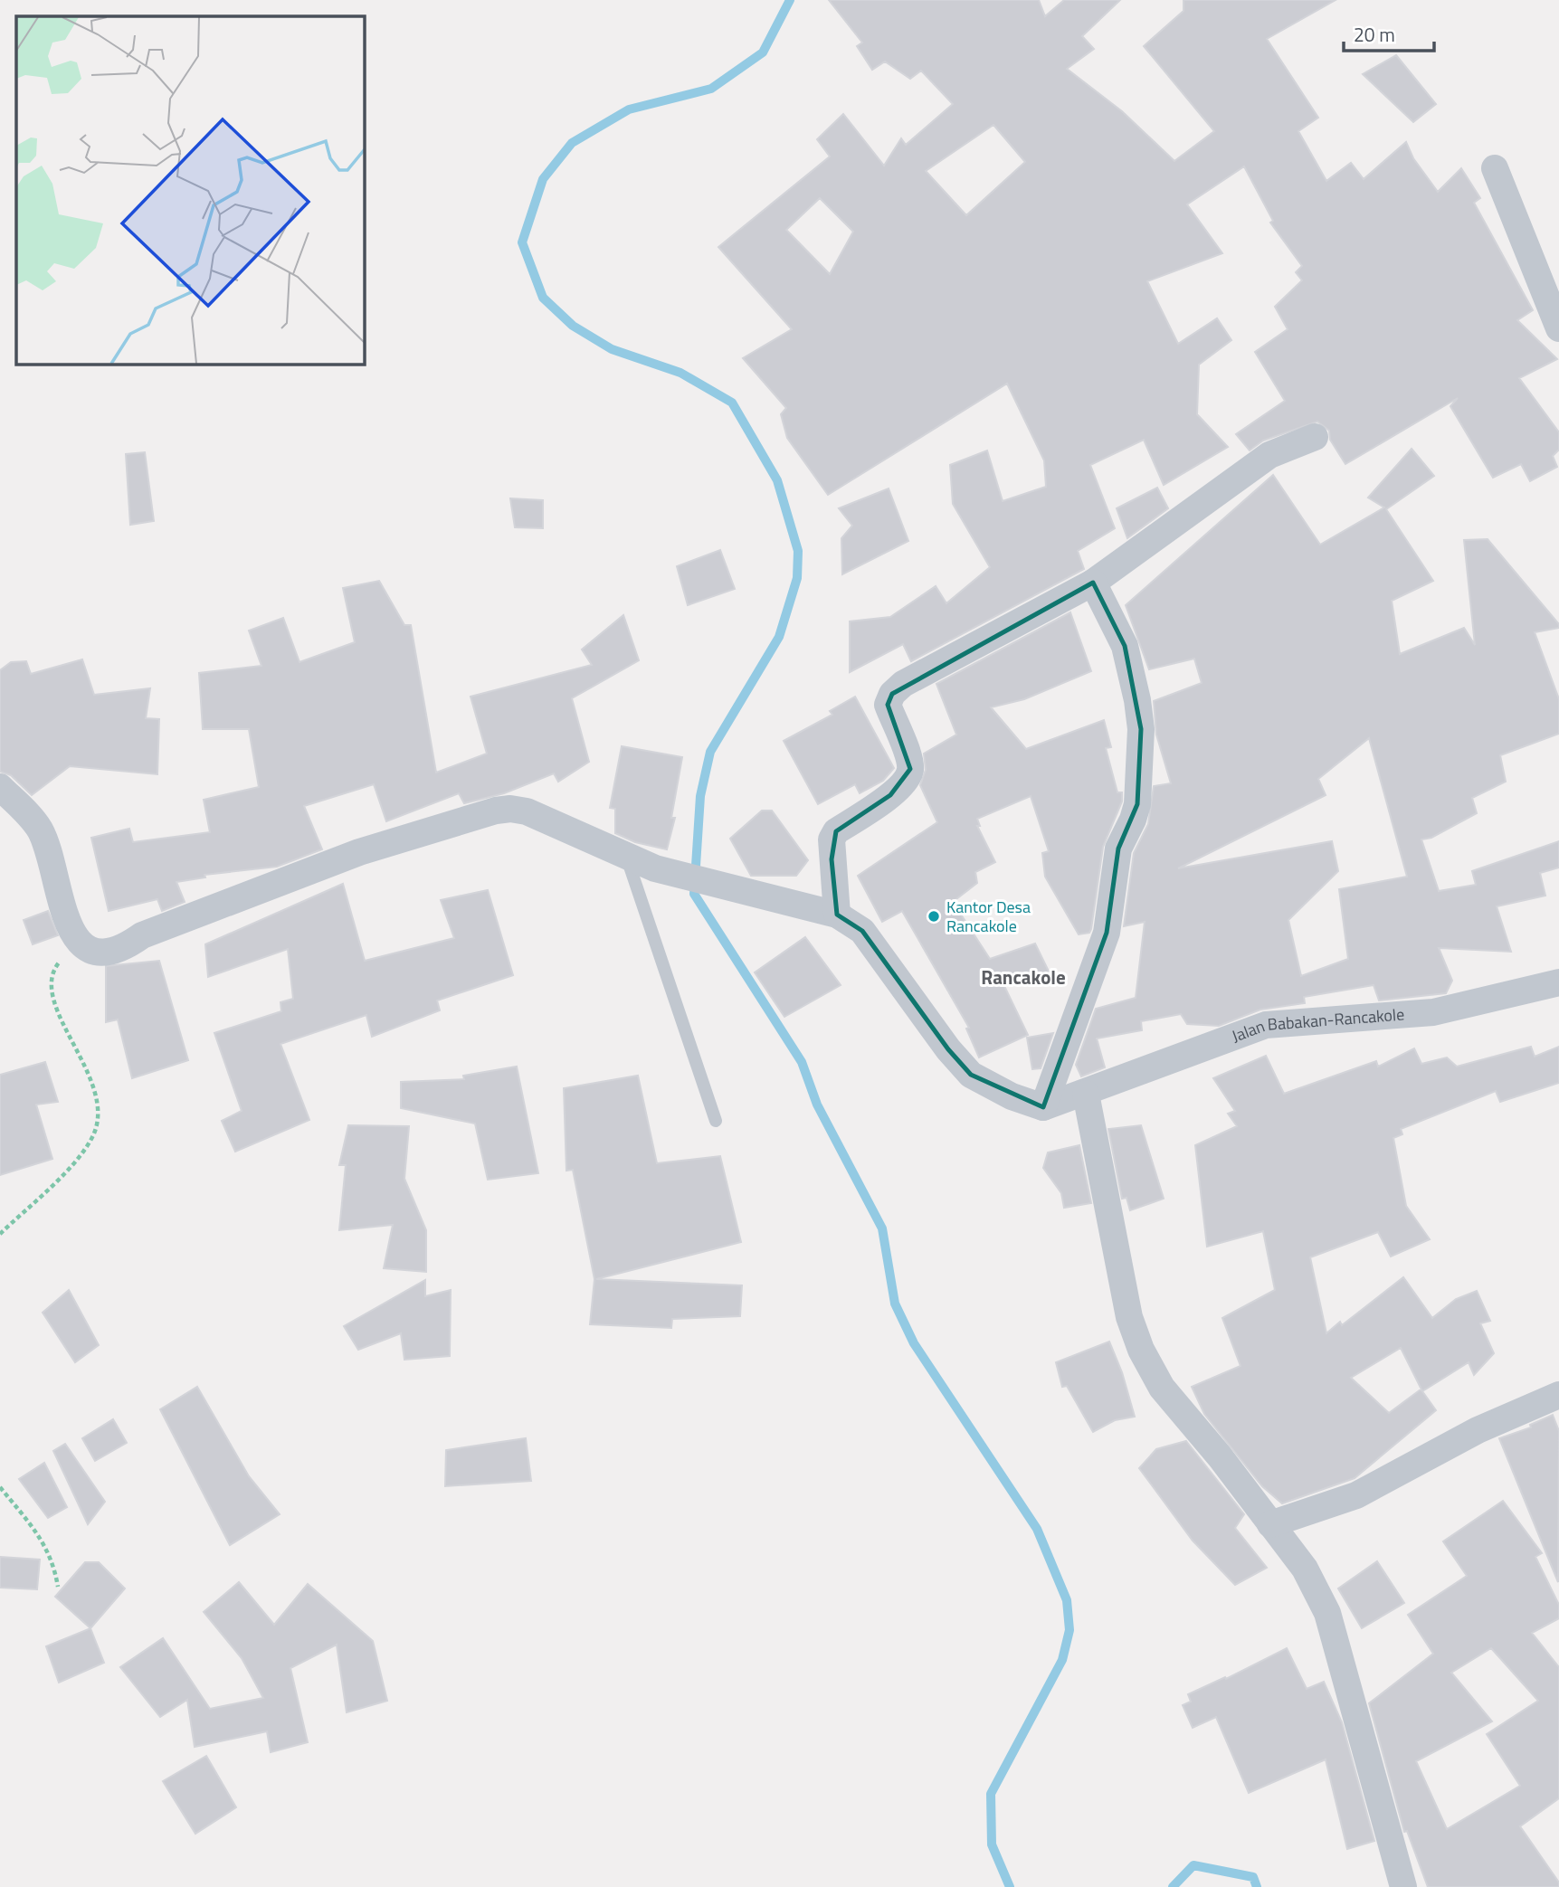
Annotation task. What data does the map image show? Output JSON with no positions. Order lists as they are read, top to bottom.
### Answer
{
  "streets": {
    "street": ["Jalan Babakan-Rancakole"]
  },
  "districts": ["Rancakole"],
  "places": ["Kantor Desa Rancakole"],
  "scale_bar": "20 m"
}
